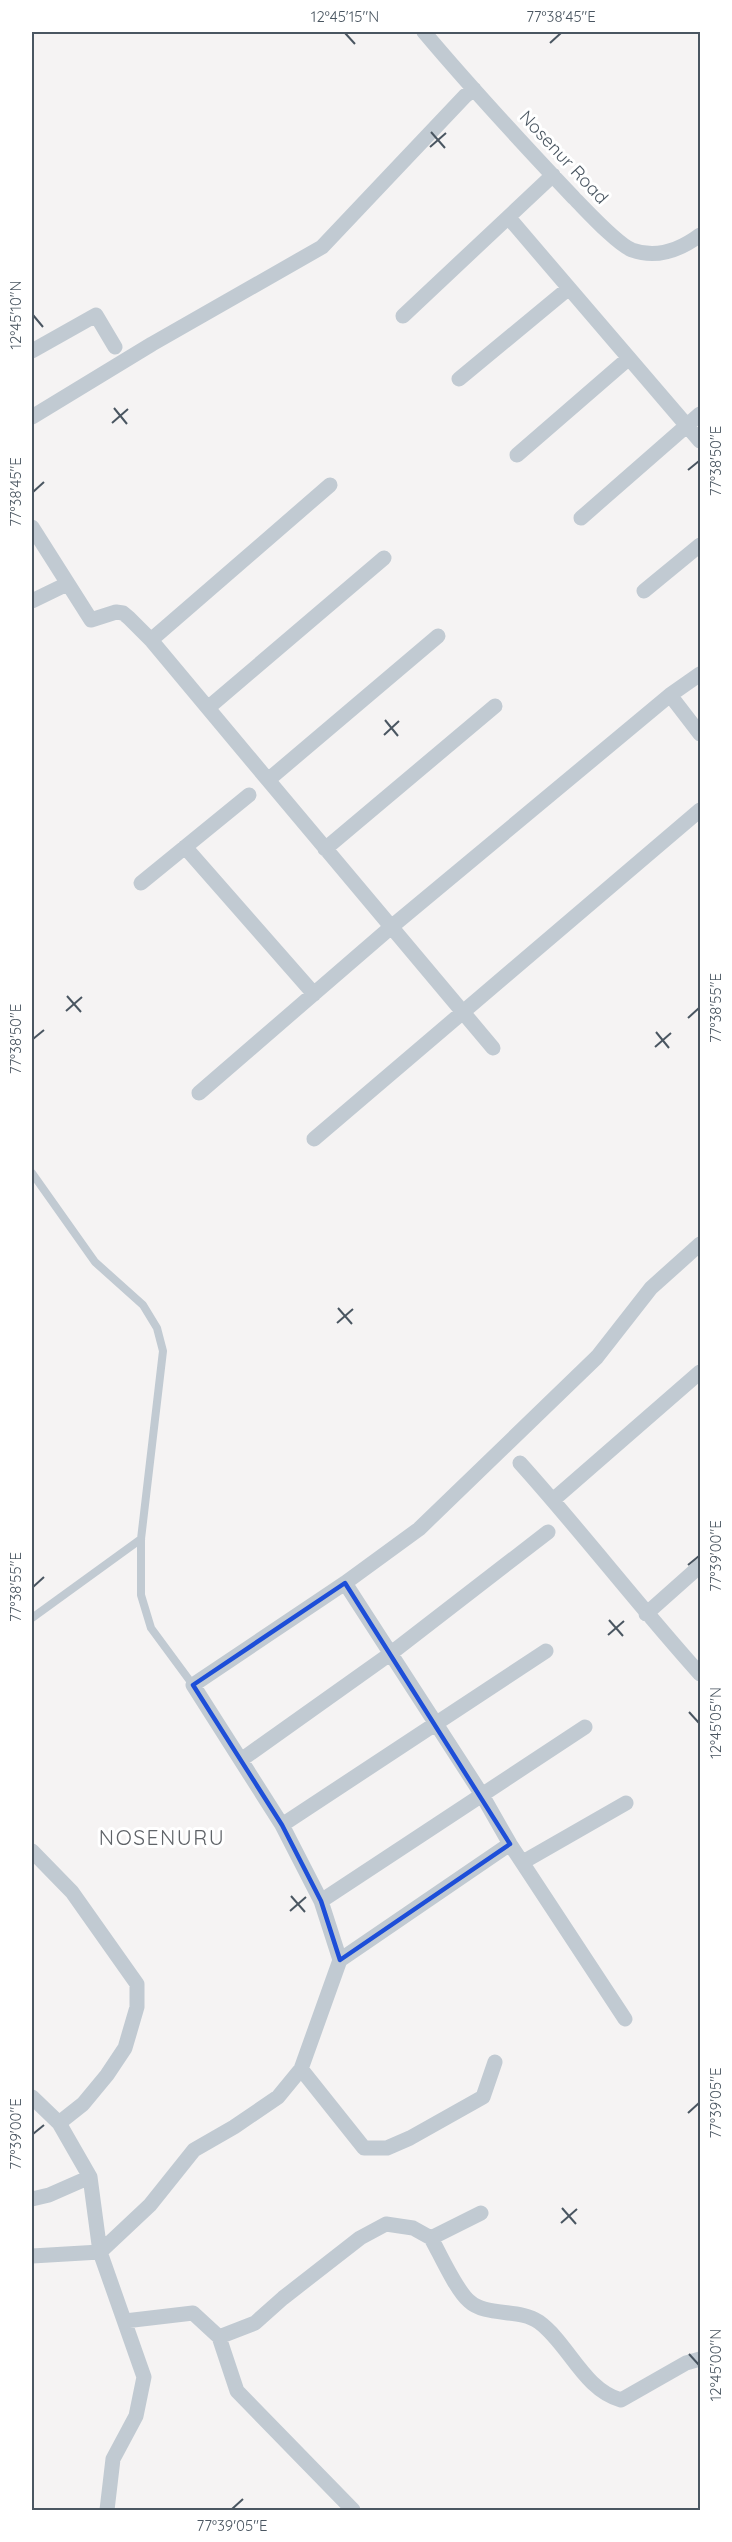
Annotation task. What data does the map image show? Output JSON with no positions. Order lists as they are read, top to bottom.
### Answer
{
  "streets": {
    "street": ["Nosenur Road"]
  },
  "districts": ["NOSENURU"],
  "coordinates": [
    "12°45'15\"N",
    "77°38'45\"E",
    "12°45'10\"N",
    "77°38'50\"E",
    "77°38'55\"E",
    "77°39'00\"E",
    "12°45'05\"N",
    "77°39'05\"E",
    "12°45'00\"N"
  ]
}
